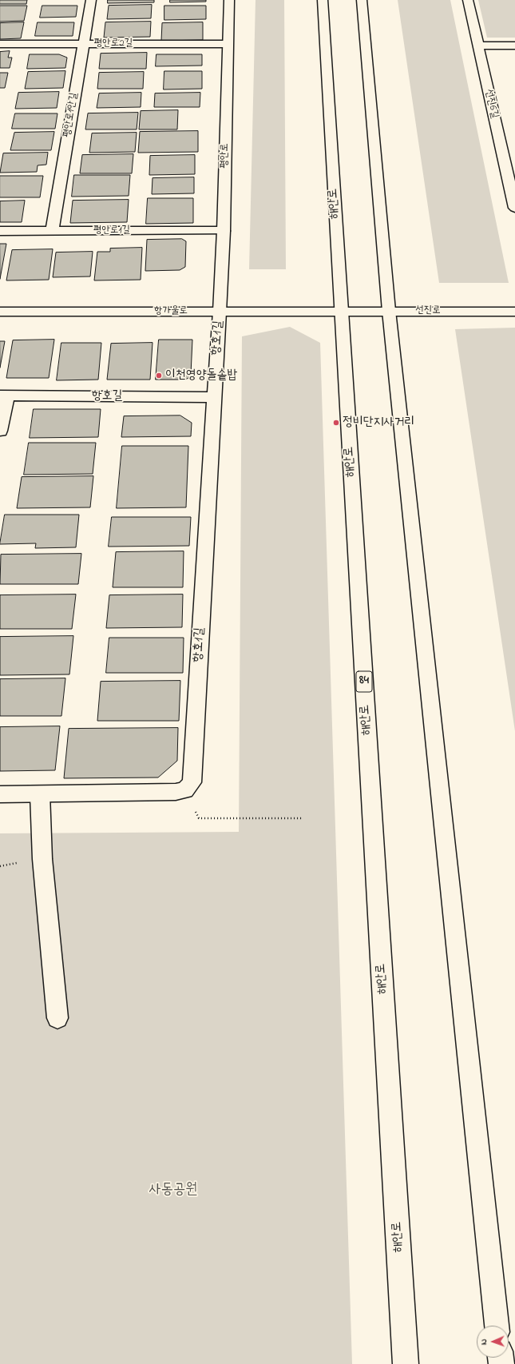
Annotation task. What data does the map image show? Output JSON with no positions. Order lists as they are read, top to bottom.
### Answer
{
  "streets": {
    "main road": [
      "평안로2길",
      "선진6길",
      "평안로1안길",
      "평안로",
      "해안로",
      "평안로1길",
      "선진로",
      "항가울로",
      "항호1길",
      "항호길",
      "84"
    ]
  },
  "crossings": [
    ["평안로2길", "평안로1안길"],
    ["평안로2길", "평안로"],
    ["평안로1안길", "평안로1길"],
    ["평안로", "평안로1길"],
    ["평안로", "항가울로"],
    ["평안로", "항호1길"],
    ["해안로", "선진로"],
    ["해안로", "항가울로"],
    ["선진로", "항가울로"],
    ["항가울로", "항호1길"],
    ["항호1길", "항호길"]
  ],
  "parks": ["사동공원"],
  "places": ["이천영양돌솥밥", "정비단지사거리"],
  "north": "left"
}
